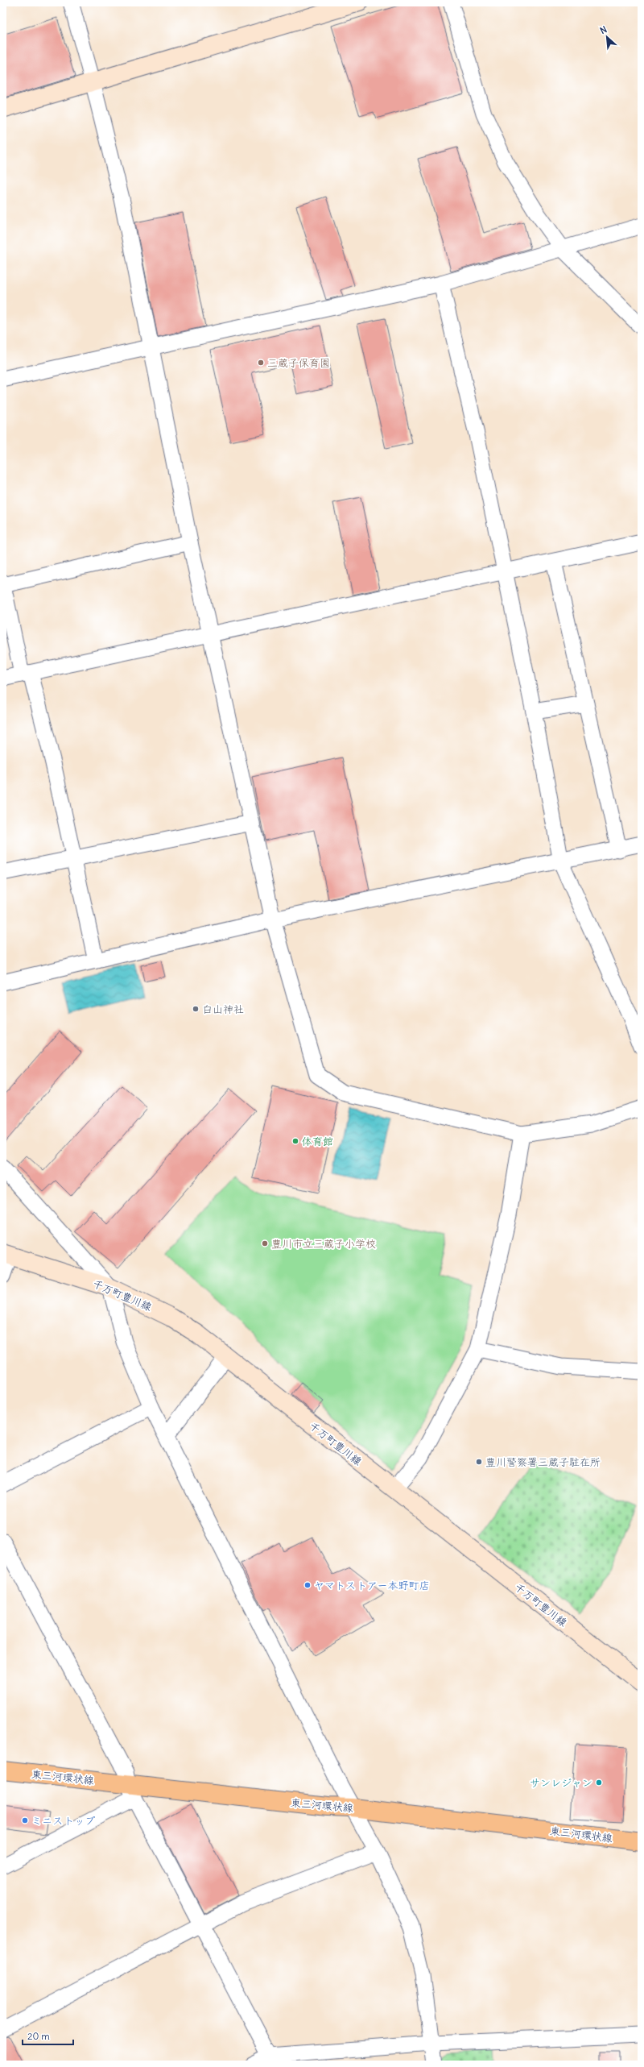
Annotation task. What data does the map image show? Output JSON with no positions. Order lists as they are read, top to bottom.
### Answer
{
  "streets": {
    "main road": ["千万町豊川線", "東三河環状線"]
  },
  "places": [
    "三蔵子保育園",
    "白山神社",
    "体育館",
    "豊川市立三蔵子小学校",
    "豊川警察署三蔵子駐在所",
    "ヤマトストアー本野町店",
    "サンレジャン",
    "ミニストップ"
  ],
  "scale_bar": "20 m",
  "north": "top left"
}
